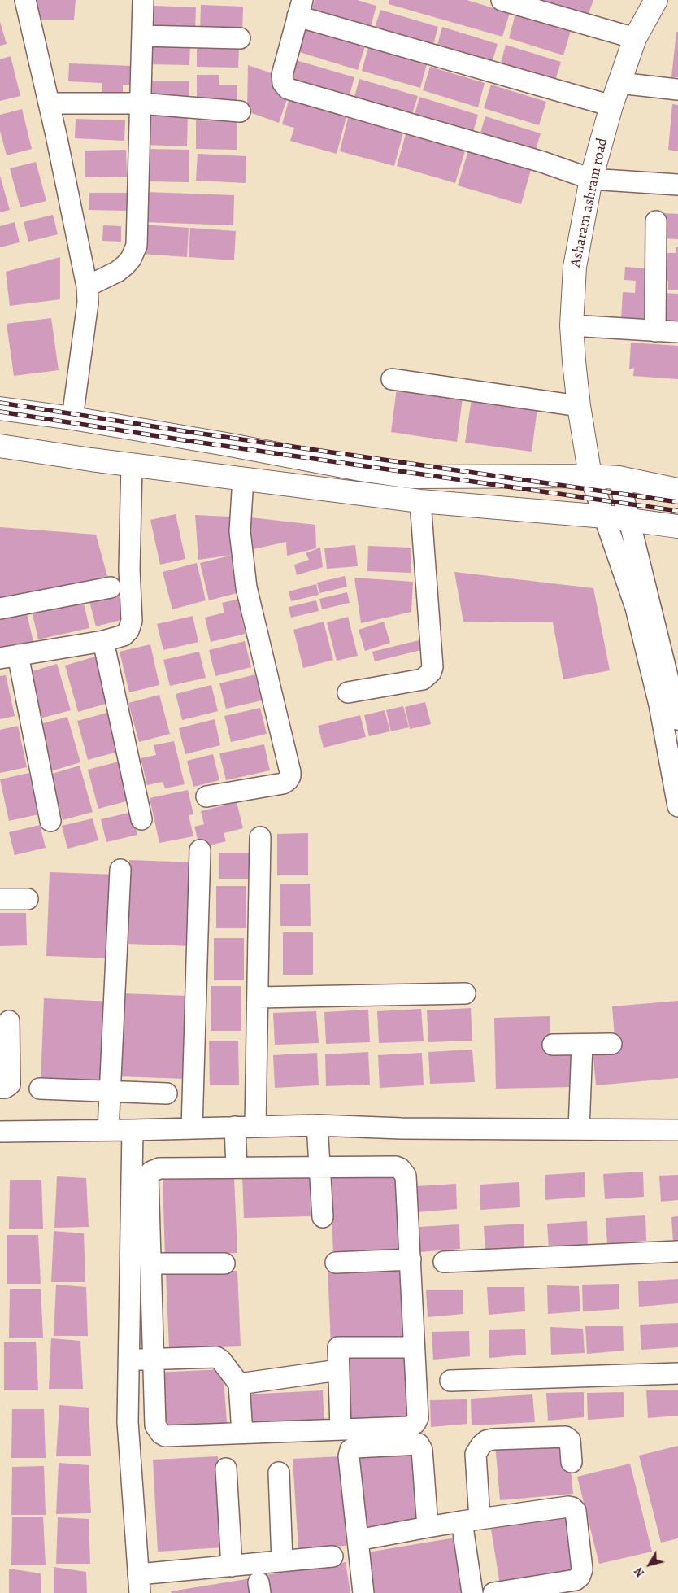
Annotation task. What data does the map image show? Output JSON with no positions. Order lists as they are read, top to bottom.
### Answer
{
  "streets": {
    "street": ["Asharam ashram road"]
  },
  "north": "bottom left"
}
